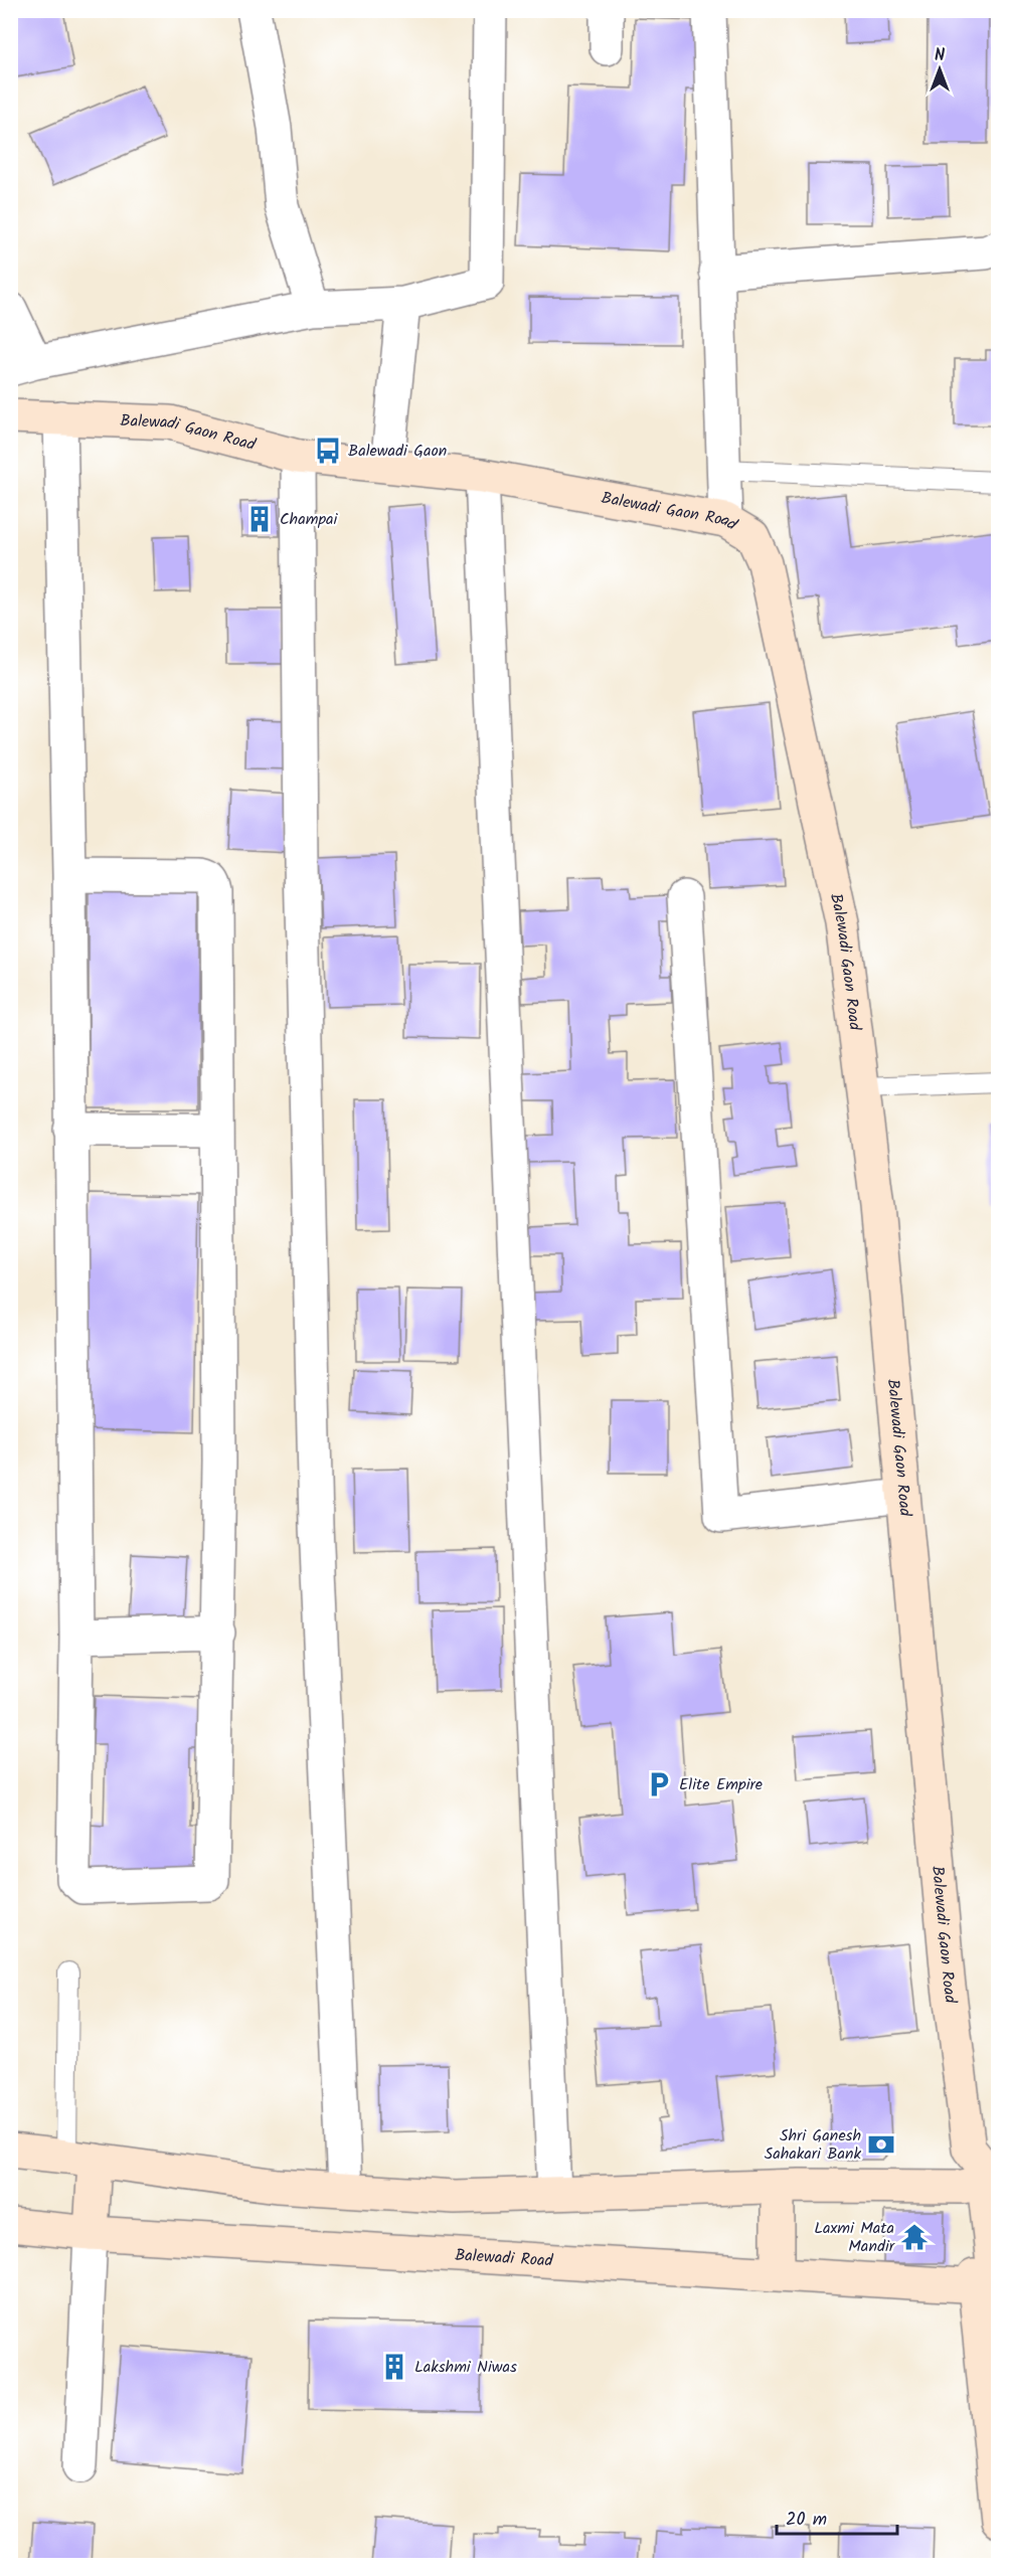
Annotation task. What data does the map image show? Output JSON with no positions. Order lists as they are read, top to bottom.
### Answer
{
  "streets": {
    "main road": ["Balewadi Gaon Road", "Balewadi Road"]
  },
  "crossings": [
    ["Balewadi Gaon Road", "Balewadi Road"]
  ],
  "places": {
    "bus stop": ["Balewadi Gaon"],
    "building": ["Champai", "Lakshmi Niwas"],
    "parking": ["Elite Empire"],
    "bank": ["Shri Ganesh Sahakari Bank"],
    "temple": ["Laxmi Mata Mandir"]
  },
  "scale_bar": "20 m",
  "north": "top"
}
